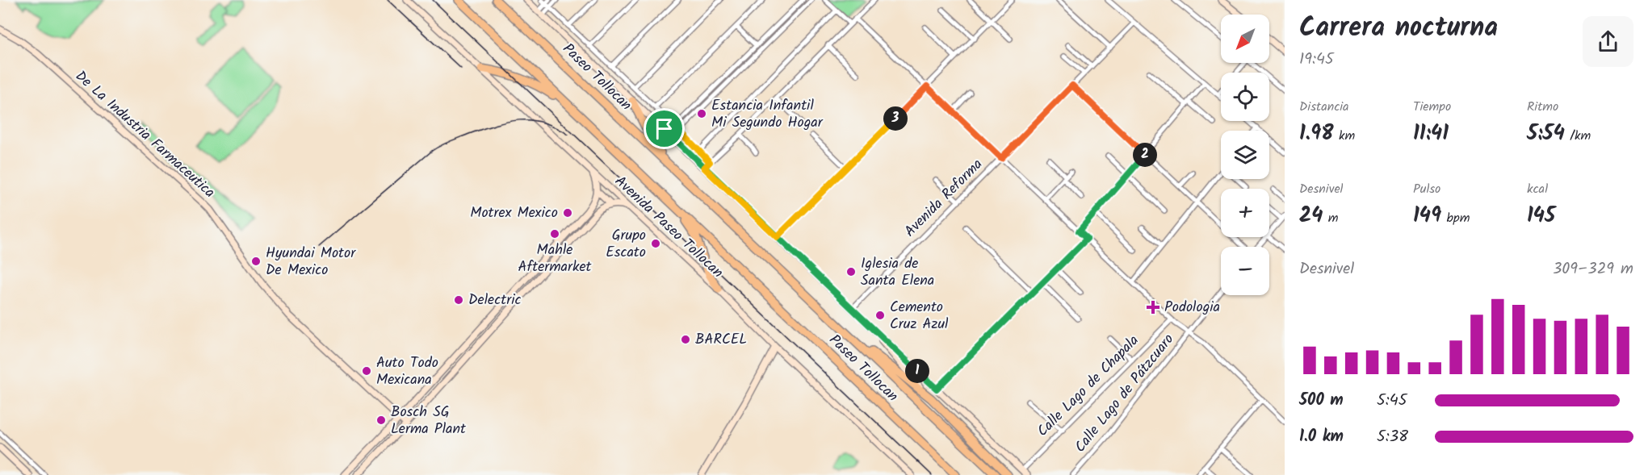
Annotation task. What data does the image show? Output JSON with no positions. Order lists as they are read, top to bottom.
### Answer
{
  "streets": {
    "highway": ["Paseo Tollocan"],
    "main road": ["De La Industria Farmaceutica", "Avenida Paseo Tollocan"],
    "street": ["Avenida Reforma", "Calle Lago de Chapala", "Calle Lago de Pátzcuaro"]
  },
  "places": {
    "other": [
      "Estancia Infantil Mi Segundo Hogar",
      "Motrex Mexico",
      "Mahle Aftermarket",
      "Grupo Escato",
      "Hyundai Motor De Mexico",
      "Iglesia de Santa Elena",
      "Delectric",
      "Cemento Cruz Azul",
      "BARCEL",
      "Auto Todo Mexicana",
      "Bosch SG Lerma Plant"
    ],
    "health": ["Podologia"]
  },
  "north": "bottom left",
  "page": {
    "heading": ["Carrera nocturna", "19:45"],
    "map_buttons": ["+", "−"],
    "stats": [
      ["Distancia", "1.98 km"],
      ["Tiempo", "11:41"],
      ["Ritmo", "5:54 /km"],
      ["Desnivel", "24 m"],
      ["Pulso", "149 bpm"],
      ["kcal", "145"]
    ],
    "pins": ["3", "2", "1"],
    "chart": ["Desnivel", "309–329 m"],
    "list": [
      {
        "name": "500 m",
        "note": "5:45"
      },
      {
        "name": "1.0 km",
        "note": "5:38"
      }
    ]
  }
}
